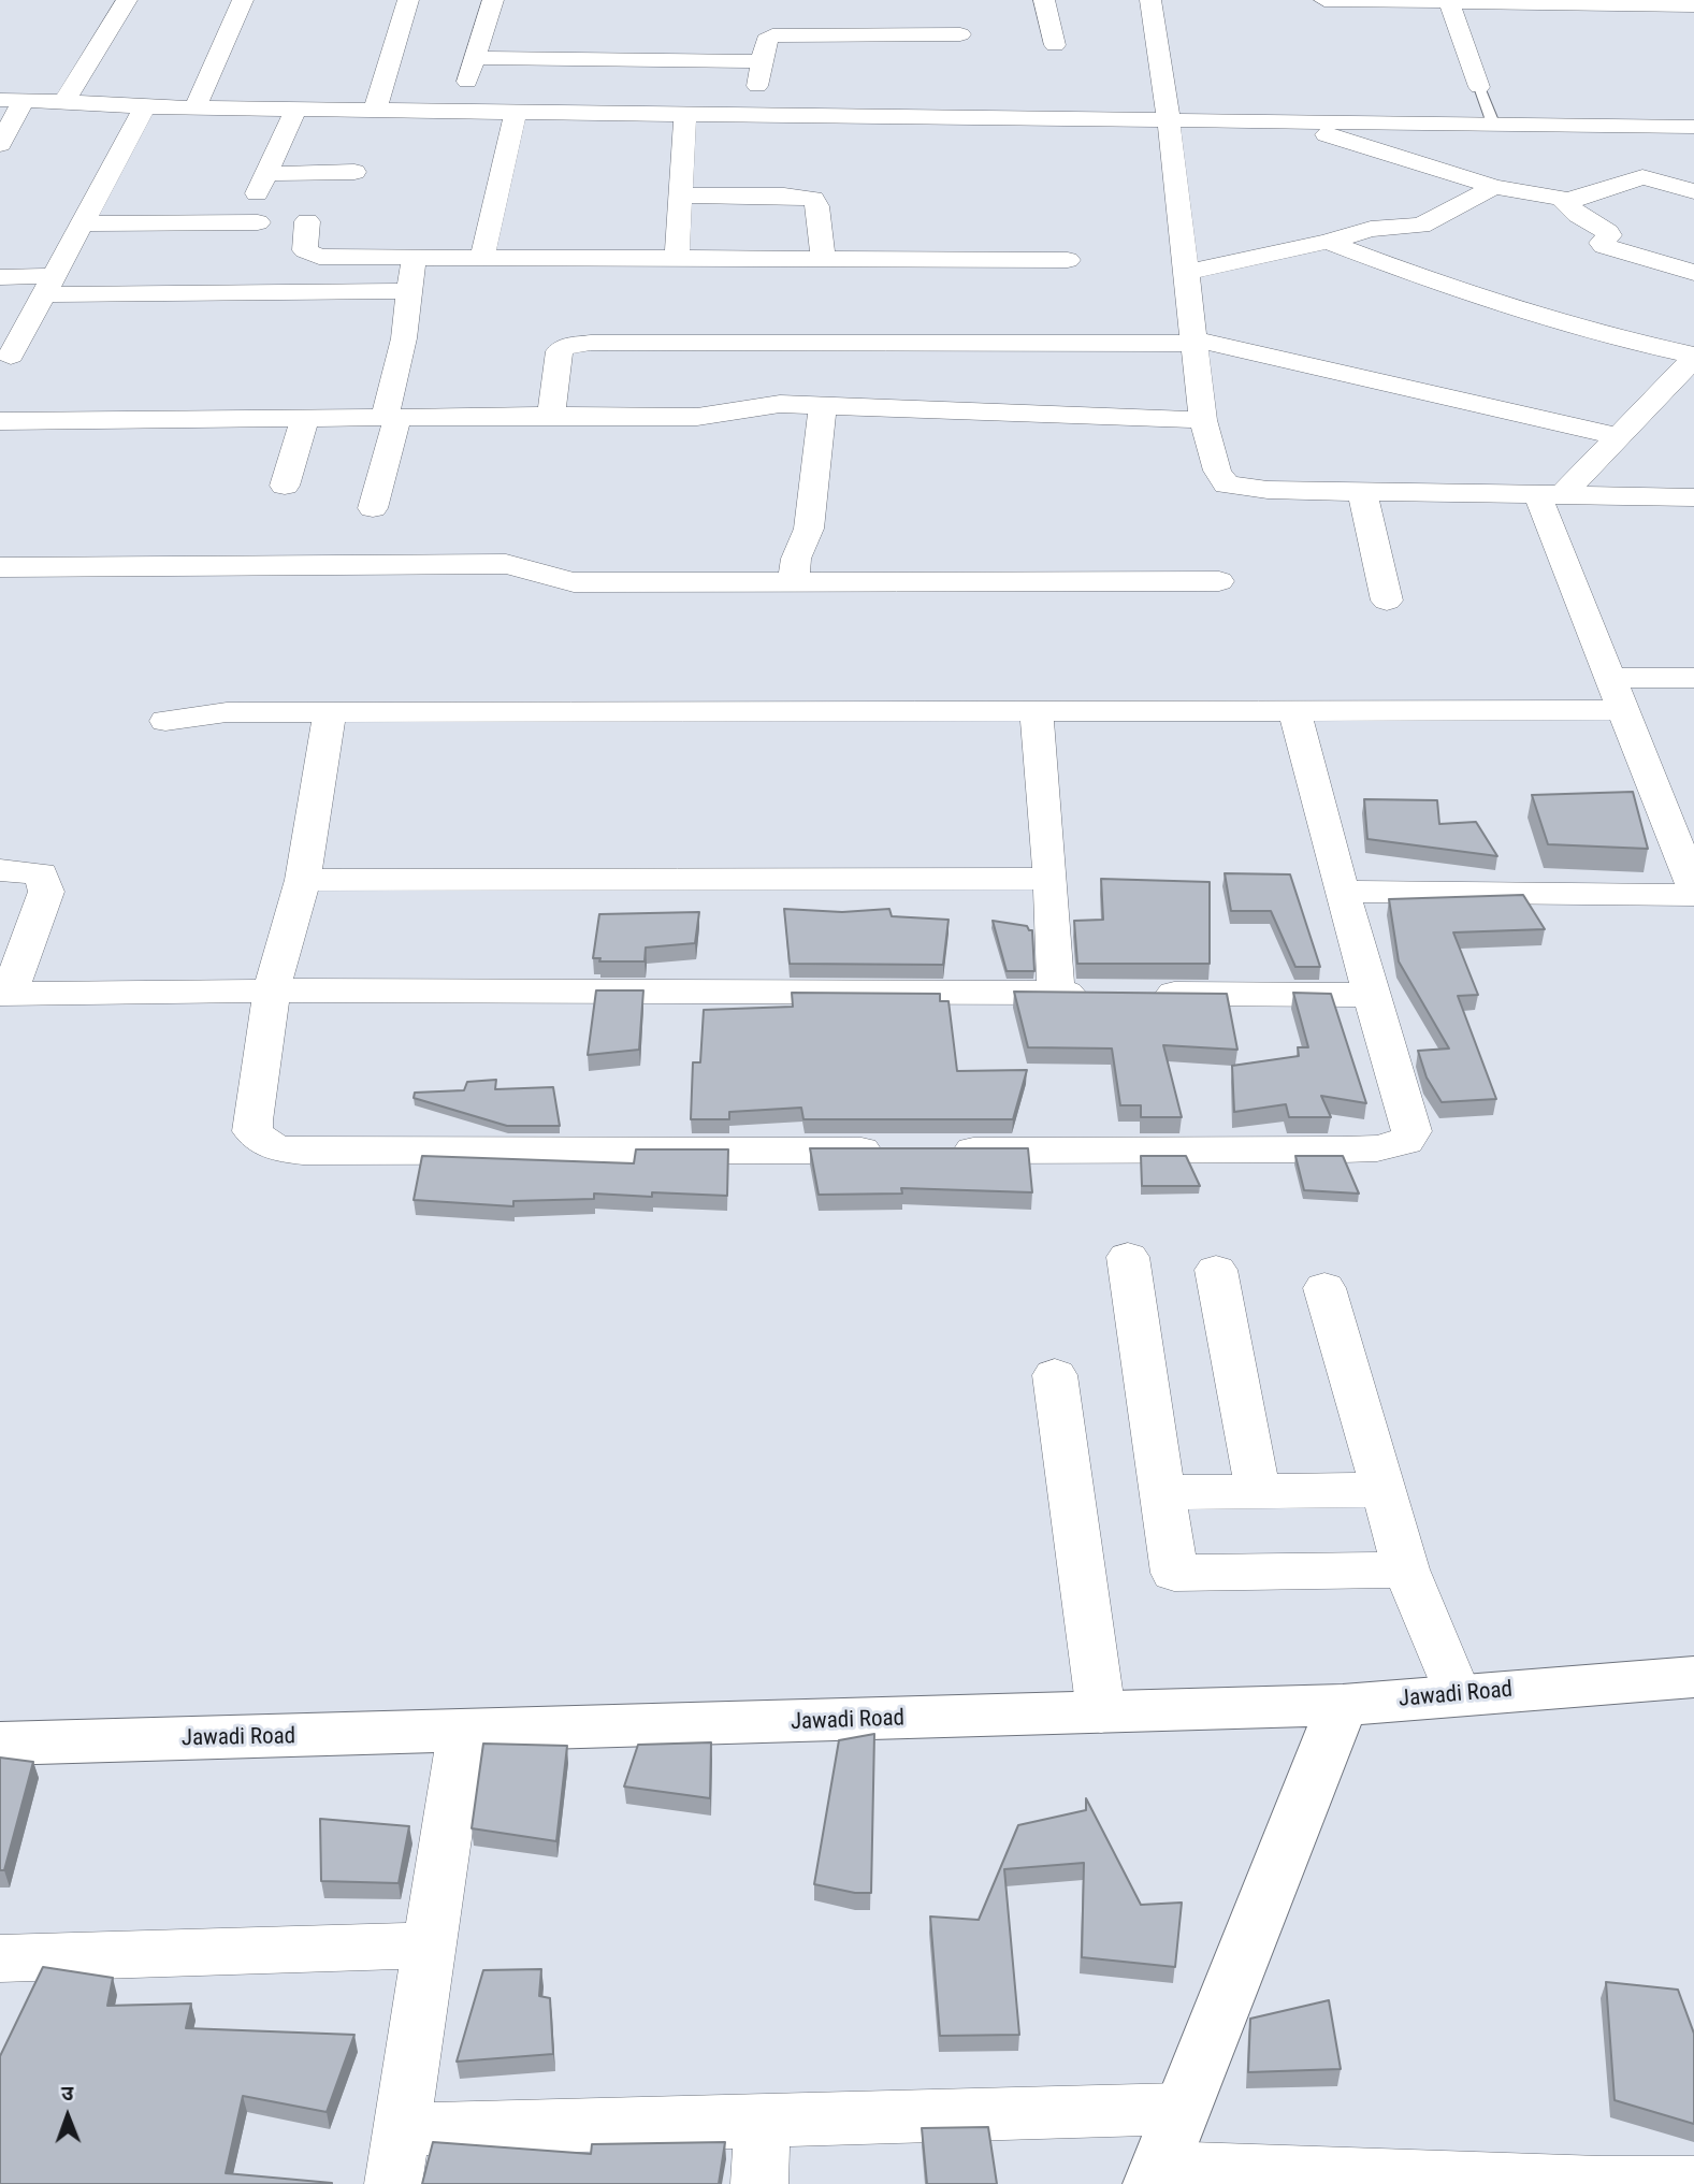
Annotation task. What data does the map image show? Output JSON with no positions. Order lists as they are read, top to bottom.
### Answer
{
  "streets": {
    "street": ["Jawadi Road"]
  },
  "north": "top"
}
